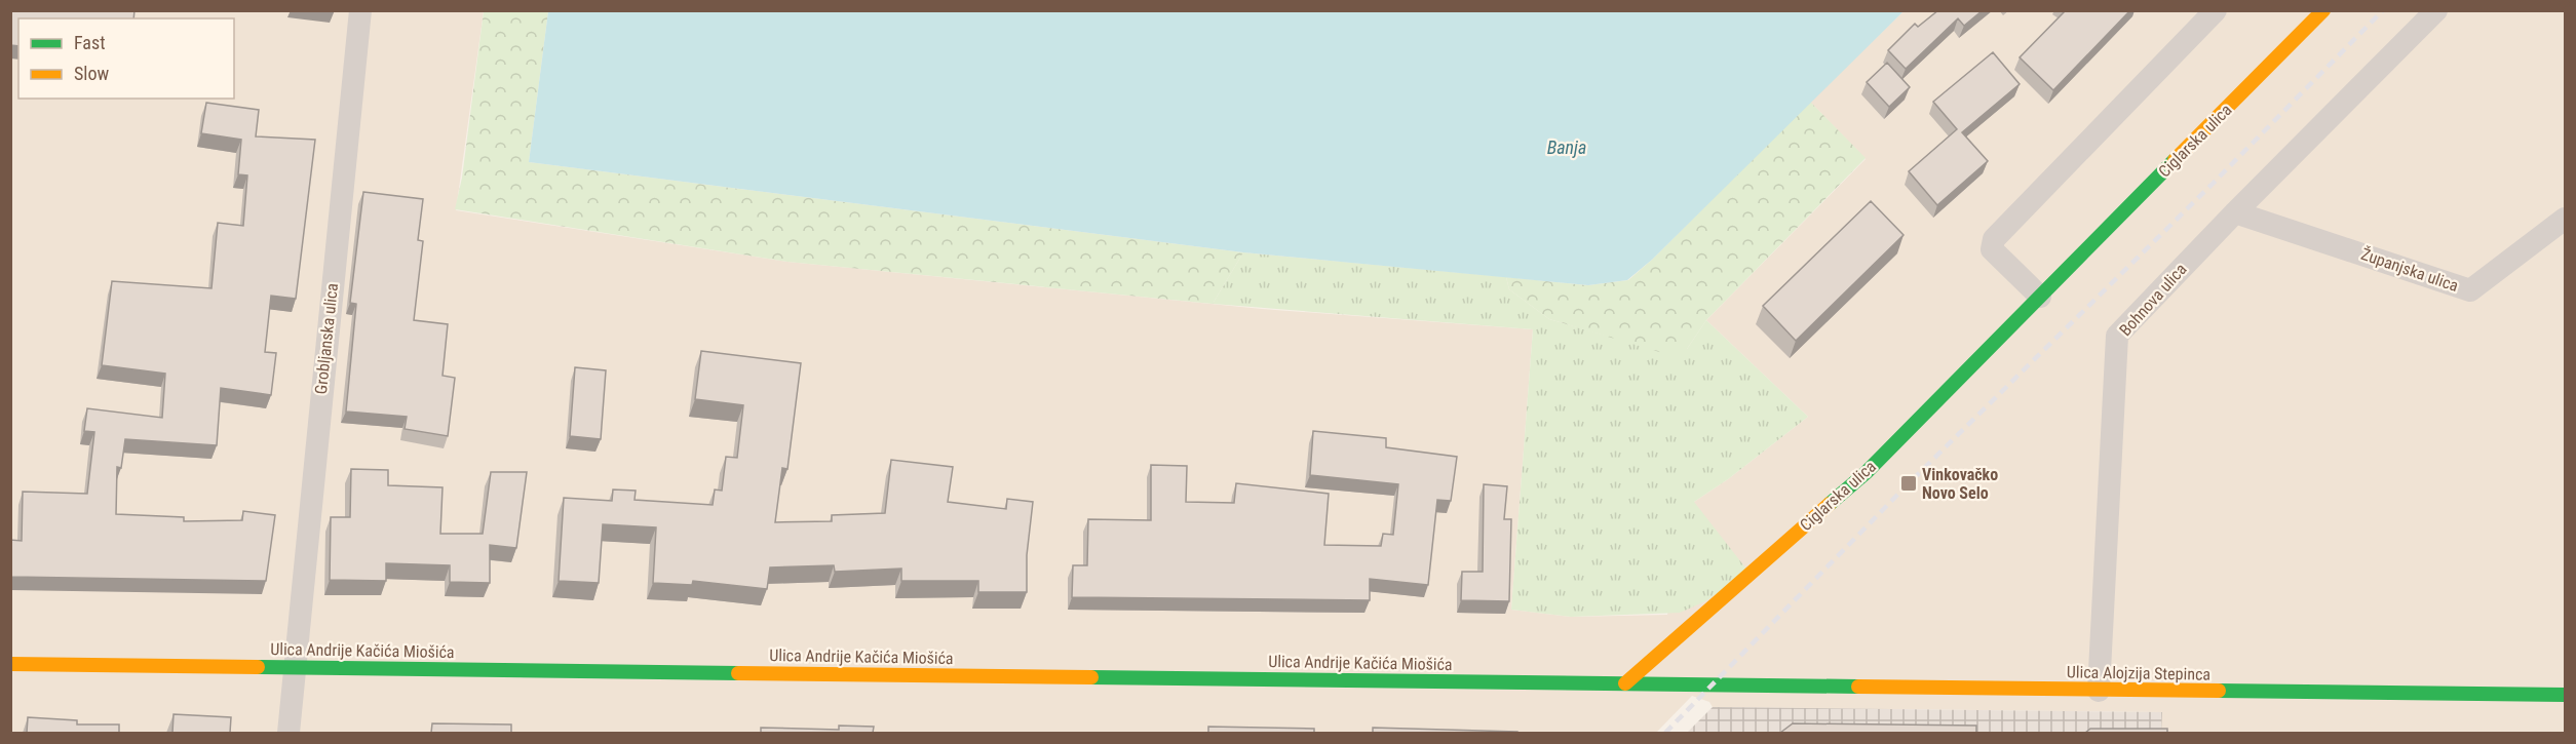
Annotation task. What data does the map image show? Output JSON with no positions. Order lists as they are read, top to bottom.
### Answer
{
  "streets": {
    "main road": ["Ciglarska ulica", "Ulica Andrije Kačića Miošića", "Ulica Alojzija Stepinca"],
    "street": ["Županjska ulica", "Bohnova ulica", "Grobljanska ulica"]
  },
  "crossings": [
    ["Ciglarska ulica", "Ulica Andrije Kačića Miošića"],
    ["Županjska ulica", "Bohnova ulica"],
    ["Bohnova ulica", "Ulica Alojzija Stepinca"],
    ["Grobljanska ulica", "Ulica Andrije Kačića Miošića"],
    ["Ulica Andrije Kačića Miošića", "Ulica Alojzija Stepinca"]
  ],
  "water": ["Banja"],
  "places": {
    "transit": ["Vinkovačko Novo Selo"]
  },
  "legend": ["Fast", "Slow"]
}
